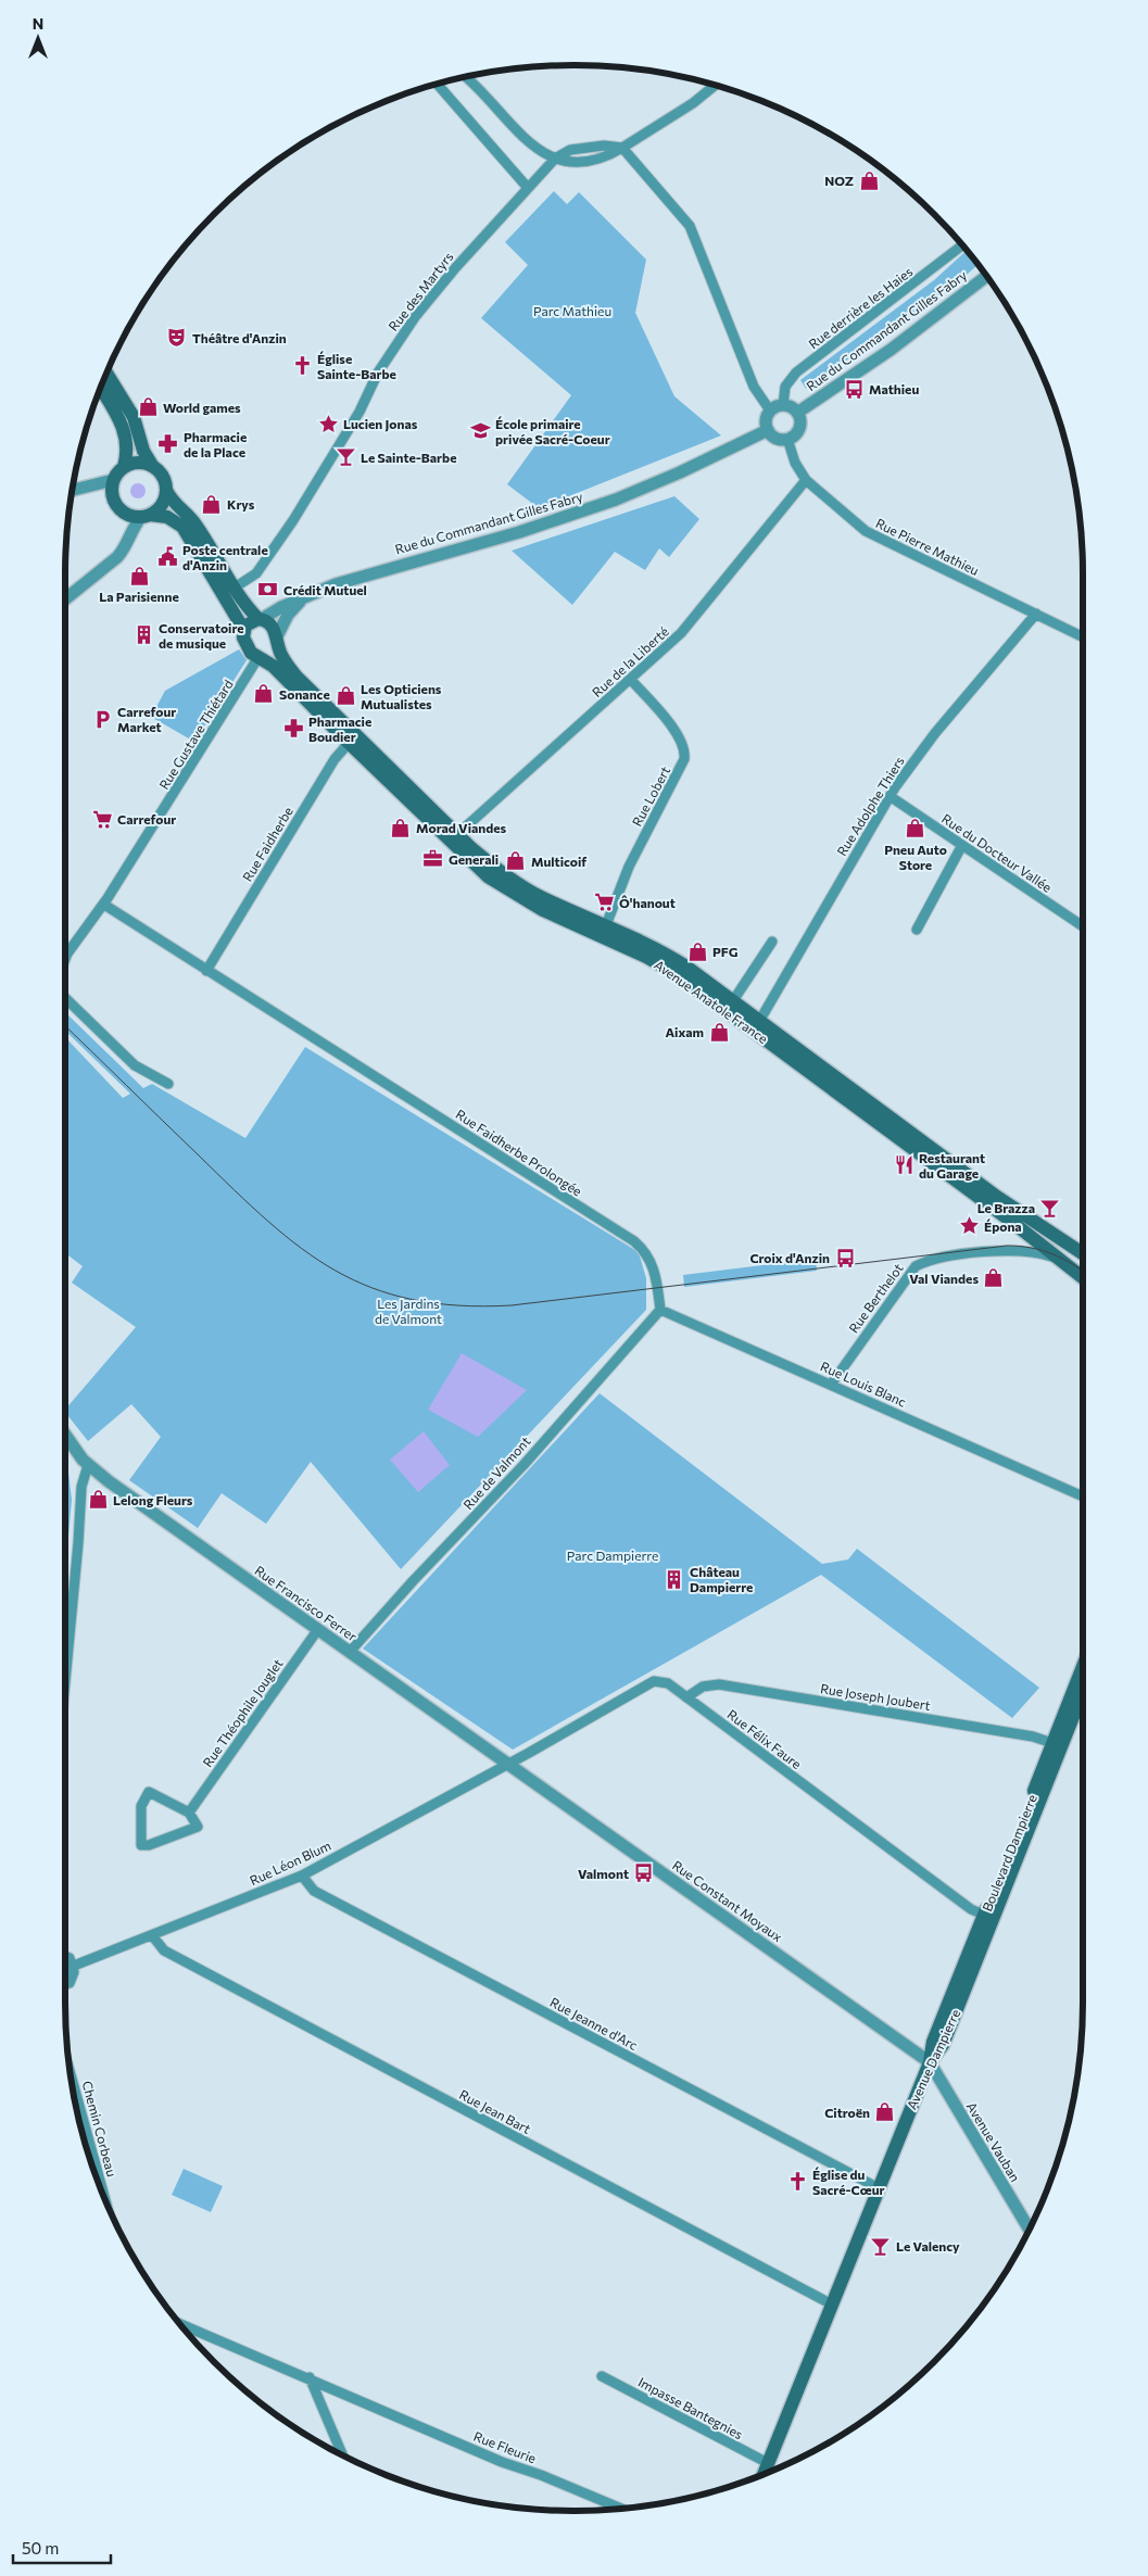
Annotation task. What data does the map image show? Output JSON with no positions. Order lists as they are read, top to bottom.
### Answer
{
  "streets": {
    "main road": ["Avenue Anatole France", "Boulevard Dampierre", "Avenue Dampierre"],
    "street": [
      "Rue des Martyrs",
      "Rue derrière les Haies",
      "Rue du Commandant Gilles Fabry",
      "Rue Pierre Mathieu",
      "Rue de la Liberté",
      "Rue Gustave Thiétard",
      "Rue Lobert",
      "Rue Adolphe Thiers",
      "Rue Faidherbe",
      "Rue du Docteur Vallée",
      "Rue Faidherbe Prolongée",
      "Rue Berthelot",
      "Rue Louis Blanc",
      "Rue de Valmont",
      "Rue Francisco Ferrer",
      "Rue Joseph Joubert",
      "Rue Théophile Jouglet",
      "Rue Félix Faure",
      "Rue Léon Blum",
      "Rue Constant Moyaux",
      "Rue Jeanne d'Arc",
      "Rue Jean Bart",
      "Chemin Corbeau",
      "Avenue Vauban",
      "Impasse Bantegnies",
      "Rue Fleurie"
    ]
  },
  "crossings": [
    ["Rue des Martyrs", "Avenue Anatole France"],
    ["Rue derrière les Haies", "Rue du Commandant Gilles Fabry"],
    ["Rue derrière les Haies", "Rue Pierre Mathieu"],
    ["Rue du Commandant Gilles Fabry", "Rue Pierre Mathieu"],
    ["Rue du Commandant Gilles Fabry", "Rue Gustave Thiétard"],
    ["Rue du Commandant Gilles Fabry", "Avenue Anatole France"],
    ["Rue Pierre Mathieu", "Rue de la Liberté"],
    ["Rue Pierre Mathieu", "Rue Adolphe Thiers"],
    ["Rue de la Liberté", "Rue Lobert"],
    ["Rue de la Liberté", "Avenue Anatole France"],
    ["Rue Gustave Thiétard", "Avenue Anatole France"],
    ["Rue Lobert", "Avenue Anatole France"],
    ["Rue Adolphe Thiers", "Rue du Docteur Vallée"],
    ["Rue Adolphe Thiers", "Avenue Anatole France"],
    ["Rue Faidherbe", "Avenue Anatole France"],
    ["Rue Faidherbe", "Rue Faidherbe Prolongée"],
    ["Avenue Anatole France", "Rue Berthelot"],
    ["Rue Faidherbe Prolongée", "Rue Louis Blanc"],
    ["Rue Faidherbe Prolongée", "Rue de Valmont"],
    ["Rue Berthelot", "Rue Louis Blanc"],
    ["Rue Louis Blanc", "Rue de Valmont"],
    ["Rue de Valmont", "Rue Francisco Ferrer"],
    ["Rue Francisco Ferrer", "Rue Théophile Jouglet"],
    ["Rue Francisco Ferrer", "Rue Félix Faure"],
    ["Rue Francisco Ferrer", "Rue Léon Blum"],
    ["Rue Francisco Ferrer", "Rue Constant Moyaux"],
    ["Rue Joseph Joubert", "Rue Félix Faure"],
    ["Rue Joseph Joubert", "Boulevard Dampierre"],
    ["Rue Félix Faure", "Boulevard Dampierre"],
    ["Rue Félix Faure", "Rue Léon Blum"],
    ["Rue Félix Faure", "Rue Constant Moyaux"],
    ["Boulevard Dampierre", "Rue Constant Moyaux"],
    ["Boulevard Dampierre", "Avenue Dampierre"],
    ["Boulevard Dampierre", "Avenue Vauban"],
    ["Rue Léon Blum", "Rue Constant Moyaux"],
    ["Rue Léon Blum", "Rue Jeanne d'Arc"],
    ["Rue Léon Blum", "Rue Jean Bart"],
    ["Rue Constant Moyaux", "Avenue Dampierre"],
    ["Rue Constant Moyaux", "Avenue Vauban"],
    ["Rue Jeanne d'Arc", "Avenue Dampierre"],
    ["Avenue Dampierre", "Rue Jean Bart"],
    ["Avenue Dampierre", "Avenue Vauban"],
    ["Avenue Dampierre", "Impasse Bantegnies"]
  ],
  "parks": ["Parc Mathieu", "Les Jardins de Valmont", "Parc Dampierre"],
  "places": {
    "shop": [
      "NOZ",
      "World games",
      "Krys",
      "La Parisienne",
      "Sonance",
      "Les Opticiens Mutualistes",
      "Morad Viandes",
      "Pneu Auto Store",
      "Multicoif",
      "PFG",
      "Aixam",
      "Val Viandes",
      "Lelong Fleurs",
      "Citroën"
    ],
    "theatre": ["Théâtre d'Anzin"],
    "church": ["Église Sainte-Barbe", "Église du Sacré-Cœur"],
    "bus stop": ["Mathieu", "Croix d'Anzin", "Valmont"],
    "place": ["Lucien Jonas", "Épona"],
    "school or university": ["École primaire privée Sacré-Coeur"],
    "pharmacy": ["Pharmacie de la Place", "Pharmacie Boudier"],
    "bar": ["Le Sainte-Barbe", "Le Brazza", "Le Valency"],
    "public building": ["Poste centrale d'Anzin"],
    "bank": ["Crédit Mutuel"],
    "building": ["Conservatoire de musique", "Château Dampierre"],
    "parking": ["Carrefour Market"],
    "supermarket": ["Carrefour", "Ô'hanout"],
    "office": ["Generali"],
    "restaurant": ["Restaurant du Garage"]
  },
  "scale_bar": "50 m",
  "north": "top"
}
